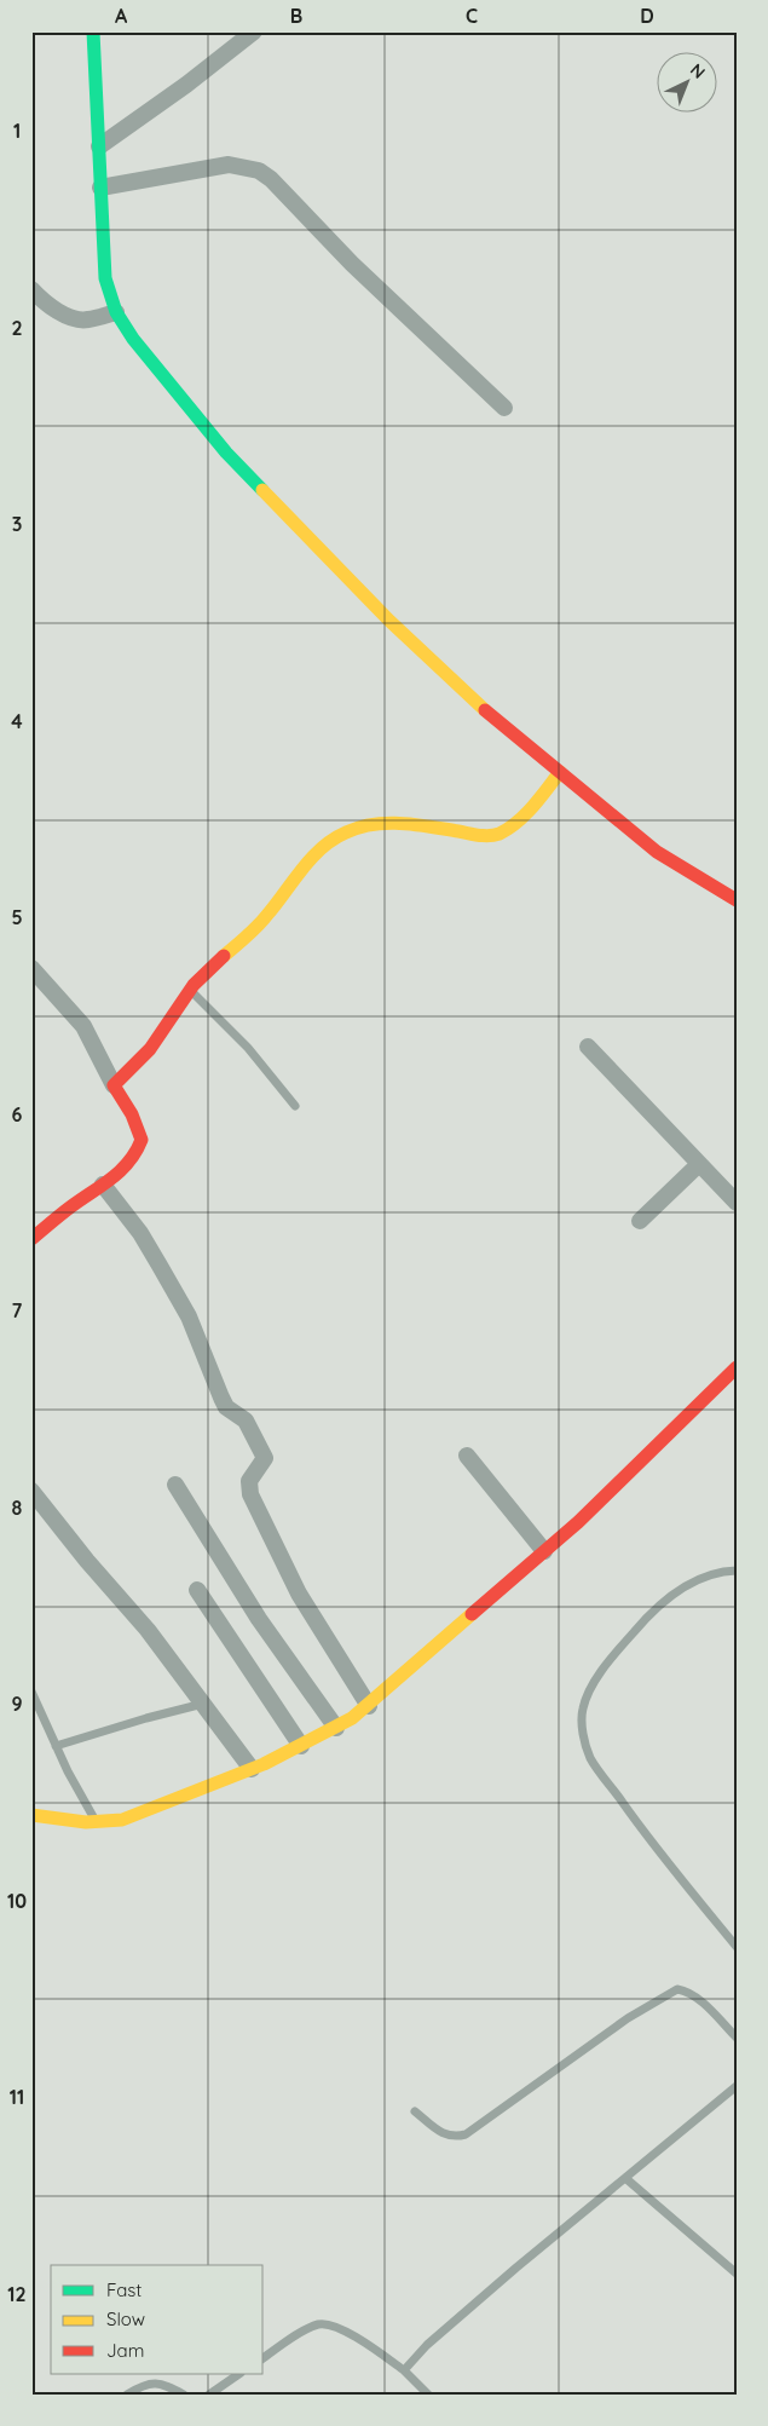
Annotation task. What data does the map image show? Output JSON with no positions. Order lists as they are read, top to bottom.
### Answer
{
  "legend": ["Fast", "Slow", "Jam"],
  "north": "top right",
  "grid": {
    "columns": [
      "A",
      "B",
      "C",
      "D"
    ],
    "rows": [
      "1",
      "2",
      "3",
      "4",
      "5",
      "6",
      "7",
      "8",
      "9",
      "10",
      "11",
      "12"
    ]
  }
}
